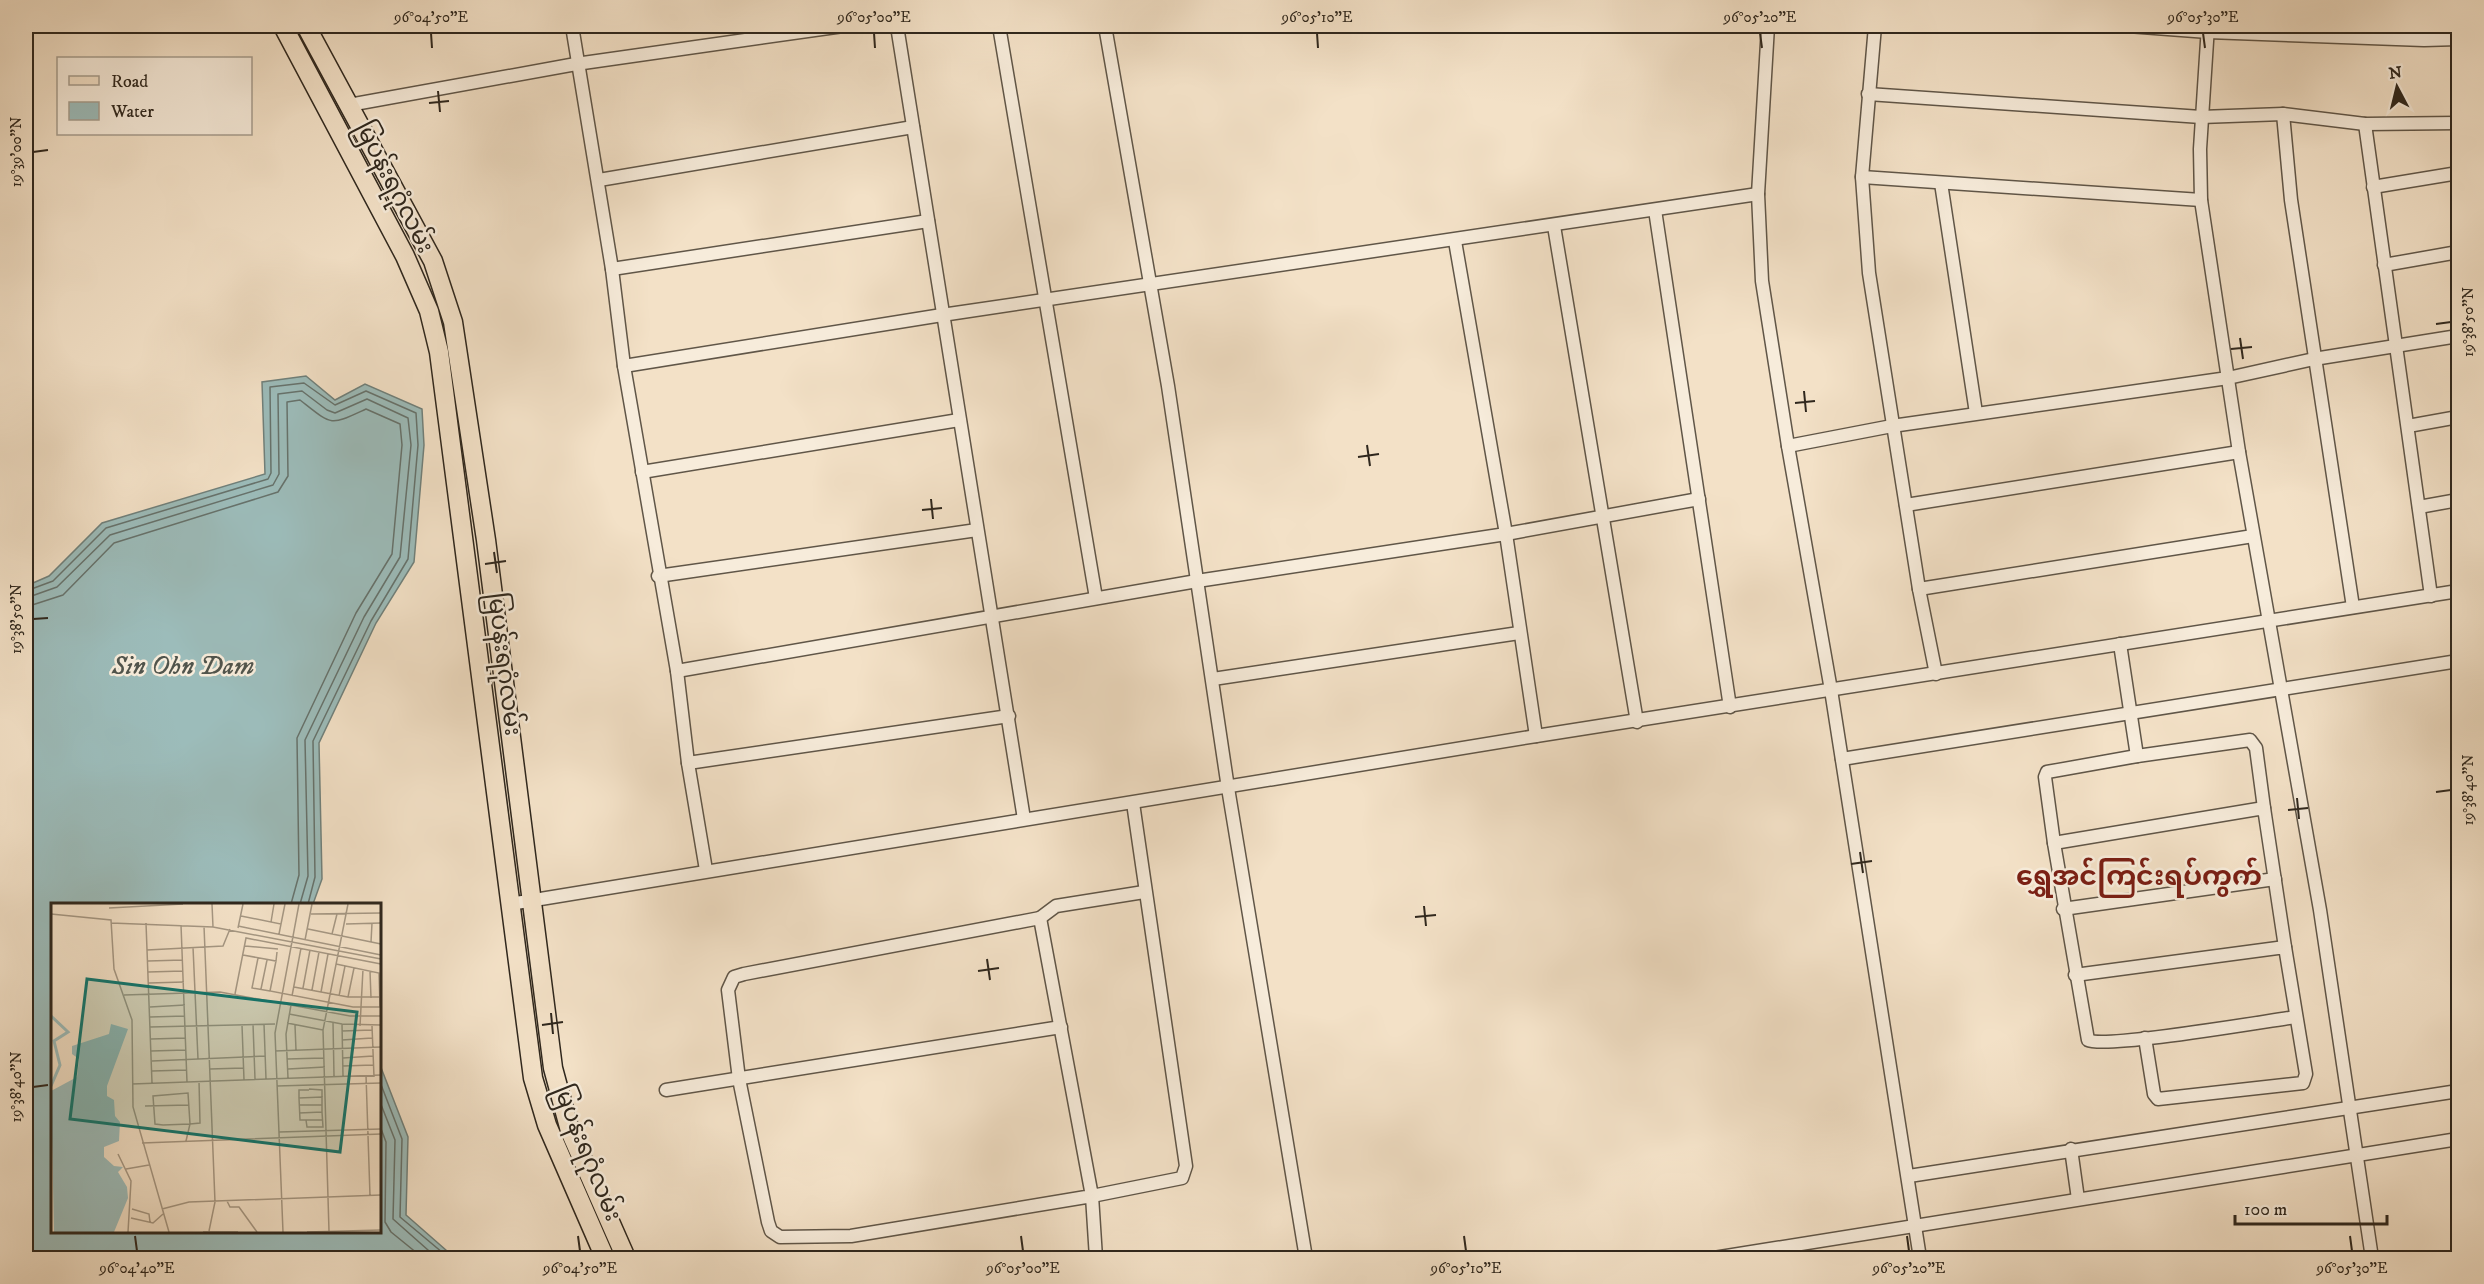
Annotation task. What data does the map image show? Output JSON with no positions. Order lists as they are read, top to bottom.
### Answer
{
  "streets": {
    "main road": ["မြပန်းရဂုံလမ်း"]
  },
  "districts": ["ရွှေအင်ကြင်းရပ်ကွက်"],
  "water": ["Sin Ohn Dam"],
  "legend": ["Road", "Water"],
  "scale_bar": "100 m",
  "north": "top",
  "coordinates": [
    "96°04'50\"E",
    "96°05'00\"E",
    "96°05'10\"E",
    "96°05'20\"E",
    "96°05'30\"E",
    "19°39'00\"N",
    "19°38'50\"N",
    "19°38'40\"N",
    "96°04'40\"E"
  ]
}
